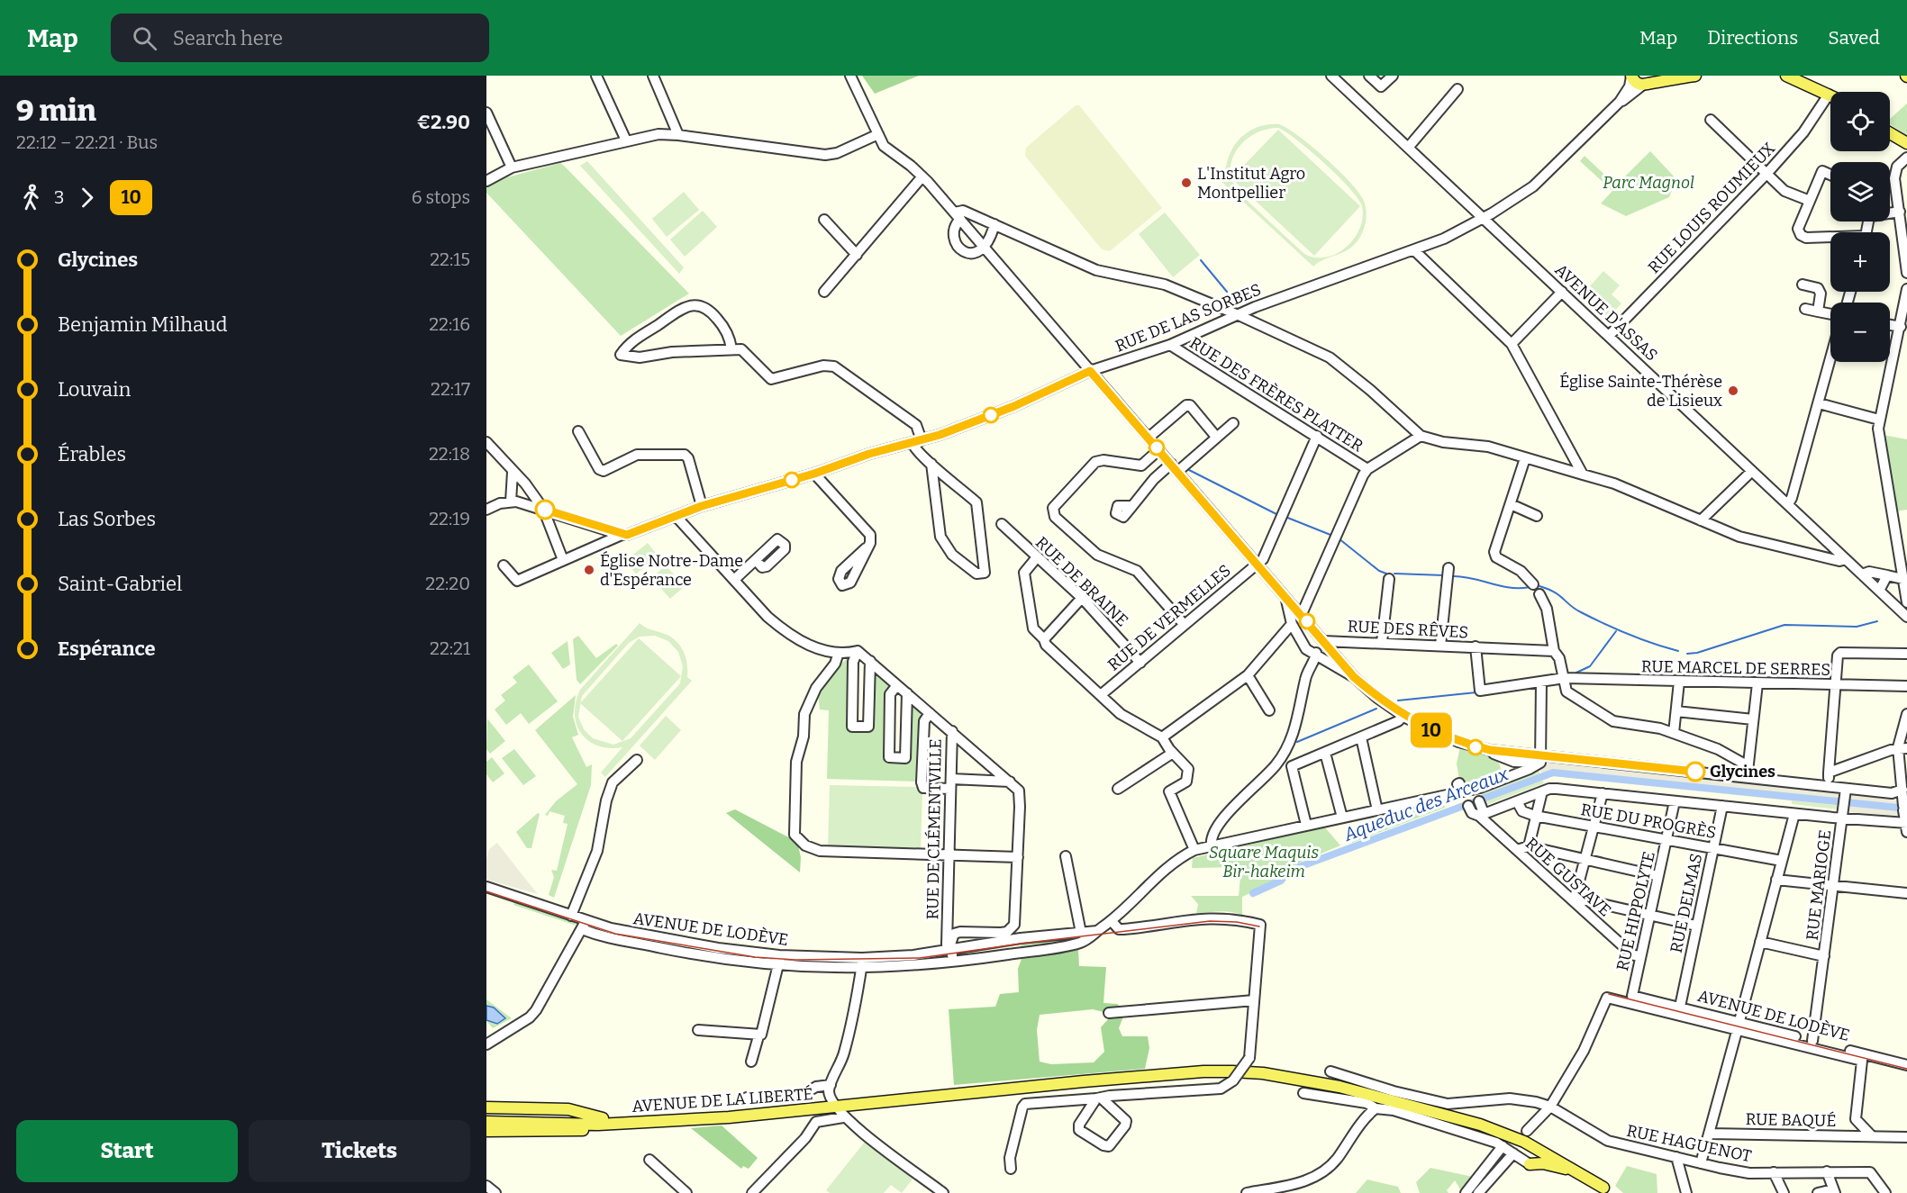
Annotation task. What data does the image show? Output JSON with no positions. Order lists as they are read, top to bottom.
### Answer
{
  "streets": {
    "main road": ["AVENUE DE LA LIBERTÉ"],
    "street": [
      "RUE LOUIS ROUMIEUX",
      "AVENUE D'ASSAS",
      "RUE DE LAS SORBES",
      "RUE DES FRÈRES PLATTER",
      "RUE DE BRAINE",
      "RUE DE VERMELLES",
      "RUE DES RÊVES",
      "RUE MARCEL DE SERRES",
      "RUE DU PROGRÈS",
      "RUE DE CLÉMENTVILLE",
      "RUE GUSTAVE",
      "RUE MARIOGE",
      "RUE DELMAS",
      "RUE HIPPOLYTE",
      "AVENUE DE LODÈVE",
      "RUE BAQUÉ",
      "RUE HAGUENOT"
    ]
  },
  "crossings": [
    ["RUE LOUIS ROUMIEUX", "AVENUE D'ASSAS"],
    ["AVENUE D'ASSAS", "RUE DE LAS SORBES"],
    ["RUE DE LAS SORBES", "RUE DES FRÈRES PLATTER"],
    ["RUE DES FRÈRES PLATTER", "RUE DE VERMELLES"],
    ["RUE DE BRAINE", "RUE DE VERMELLES"],
    ["RUE DES RÊVES", "RUE MARCEL DE SERRES"],
    ["RUE DU PROGRÈS", "RUE DELMAS"],
    ["RUE DU PROGRÈS", "RUE HIPPOLYTE"],
    ["RUE DE CLÉMENTVILLE", "AVENUE DE LODÈVE"],
    ["RUE GUSTAVE", "RUE HIPPOLYTE"],
    ["RUE GUSTAVE", "AVENUE DE LODÈVE"],
    ["RUE MARIOGE", "AVENUE DE LODÈVE"],
    ["RUE DELMAS", "AVENUE DE LODÈVE"],
    ["RUE HIPPOLYTE", "AVENUE DE LODÈVE"]
  ],
  "water": ["Aqueduc des Arceaux"],
  "parks": ["Parc Magnol", "Square Maquis Bir-hakeim"],
  "places": [
    "L'Institut Agro Montpellier",
    "Église Sainte-Thérèse de Lisieux",
    "Église Notre-Dame d'Espérance",
    "Glycines"
  ],
  "lines": ["bus line 10"],
  "page": {
    "header": "Map",
    "search": "Search here",
    "nav": ["Map", "Directions", "Saved"],
    "heading": ["9 min", "22:12 – 22:21 · Bus", "€2.90"],
    "on_map": "10",
    "map_buttons": ["+", "−"],
    "legs": ["3", "10", "6 stops"],
    "list": [
      {
        "name": "Glycines",
        "value": "22:15"
      },
      {
        "name": "Benjamin Milhaud",
        "value": "22:16"
      },
      {
        "name": "Louvain",
        "value": "22:17"
      },
      {
        "name": "Érables",
        "value": "22:18"
      },
      {
        "name": "Las Sorbes",
        "value": "22:19"
      },
      {
        "name": "Saint-Gabriel",
        "value": "22:20"
      },
      {
        "name": "Espérance",
        "value": "22:21"
      }
    ],
    "buttons": ["Start", "Tickets"]
  }
}
